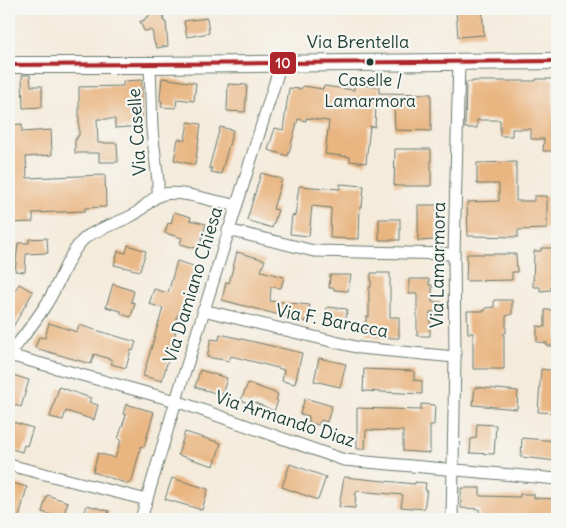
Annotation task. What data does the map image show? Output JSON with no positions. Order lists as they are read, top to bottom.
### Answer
{
  "streets": {
    "main road": ["Via Brentella"],
    "street": [
      "Via Caselle",
      "Via Lamarmora",
      "Via Damiano Chiesa",
      "Via F. Baracca",
      "Via Armando Diaz"
    ]
  },
  "crossings": [
    ["Via Brentella", "Via Caselle"],
    ["Via Brentella", "Via Lamarmora"],
    ["Via Brentella", "Via Damiano Chiesa"],
    ["Via Caselle", "Via Damiano Chiesa"],
    ["Via Caselle", "Via Armando Diaz"],
    ["Via Lamarmora", "Via F. Baracca"],
    ["Via Lamarmora", "Via Armando Diaz"],
    ["Via Damiano Chiesa", "Via F. Baracca"],
    ["Via Damiano Chiesa", "Via Armando Diaz"]
  ],
  "places": ["Caselle / Lamarmora"],
  "lines": ["transit line 10"]
}
